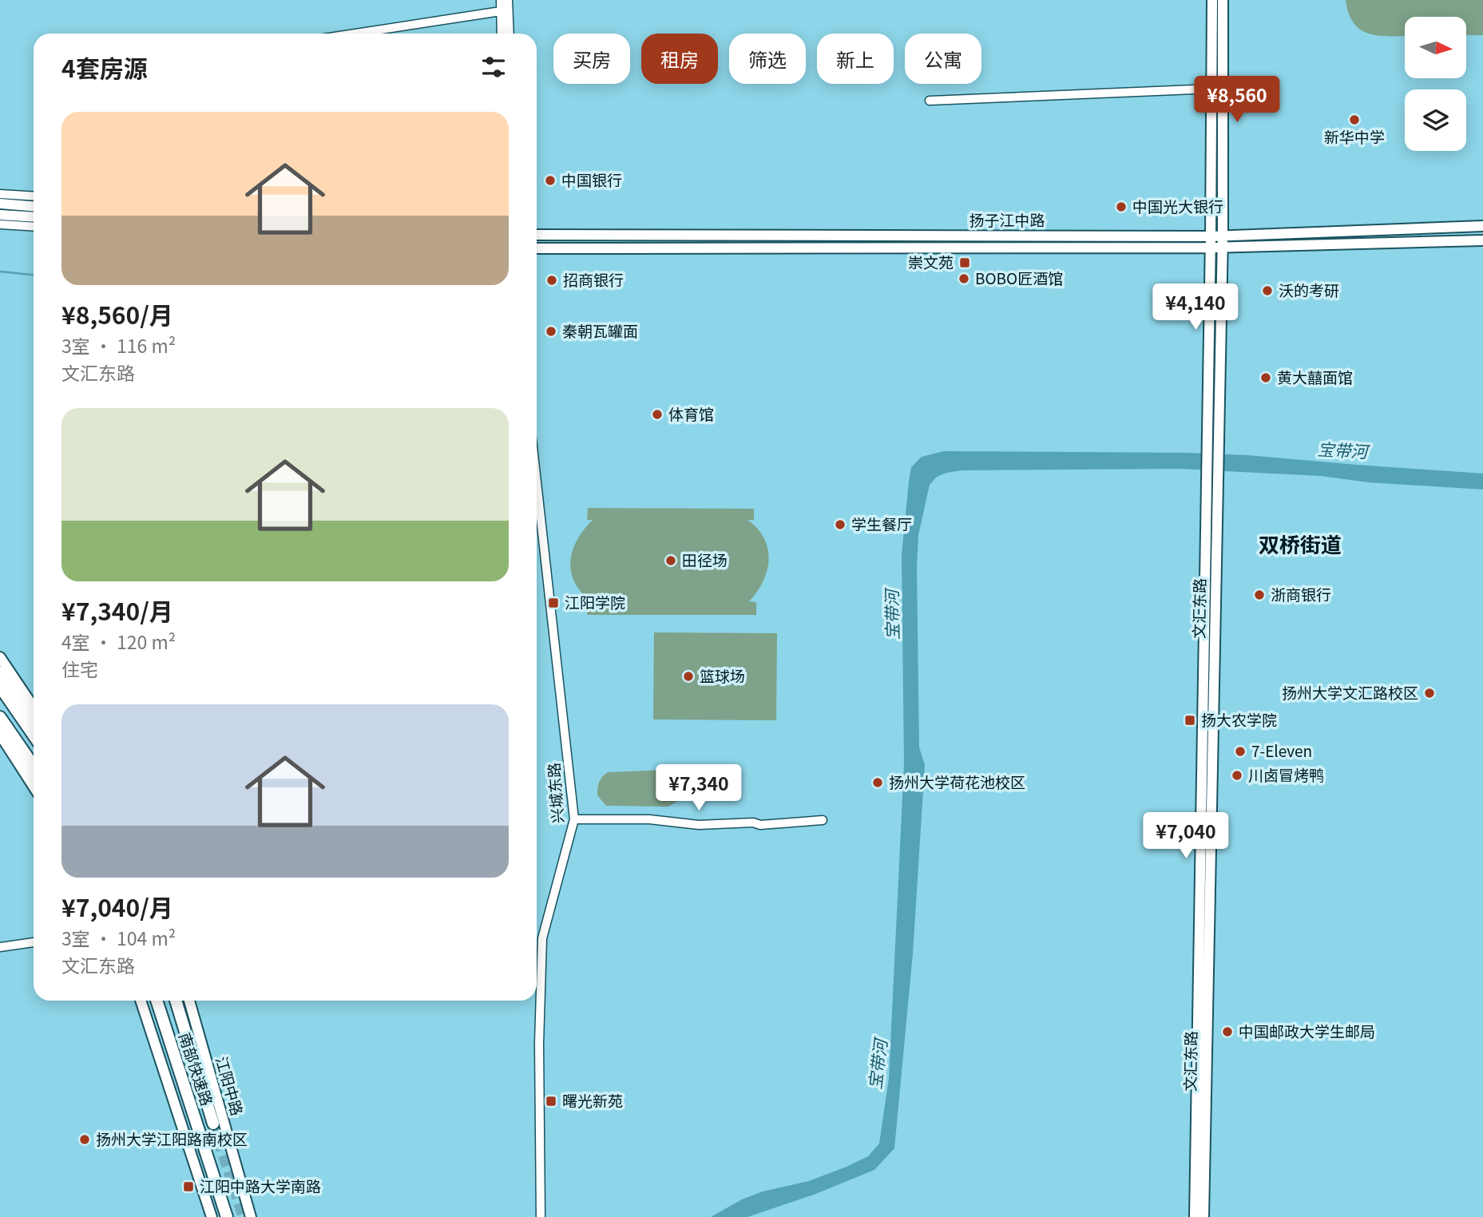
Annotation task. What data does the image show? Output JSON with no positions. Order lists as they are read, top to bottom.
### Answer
{
  "streets": {
    "highway": ["南部快速路"],
    "main road": ["扬子江中路", "文汇东路", "江阳中路"],
    "street": ["兴城东路"]
  },
  "crossings": [
    ["扬子江中路", "文汇东路"]
  ],
  "districts": ["双桥街道"],
  "water": ["宝带河"],
  "places": {
    "other": [
      "新华中学",
      "中国银行",
      "中国光大银行",
      "BOBO匠酒馆",
      "招商银行",
      "沃的考研",
      "秦朝瓦罐面",
      "黄大囍面馆",
      "体育馆",
      "学生餐厅",
      "田径场",
      "浙商银行",
      "篮球场",
      "扬州大学文汇路校区",
      "7-Eleven",
      "川卤冒烤鸭",
      "扬州大学荷花池校区",
      "中国邮政大学生邮局",
      "扬州大学江阳路南校区"
    ],
    "transit": [
      "崇文苑",
      "江阳学院",
      "扬大农学院",
      "曙光新苑",
      "江阳中路大学南路"
    ]
  },
  "north": "right",
  "page": {
    "chip": [
      "买房",
      "租房",
      "筛选",
      "新上",
      "公寓"
    ],
    "heading": "4套房源",
    "price": [
      "¥8,560",
      "¥4,140",
      "¥7,340",
      "¥7,040"
    ],
    "list": [
      {
        "name": "¥8,560/月",
        "note": "3室 · 116 m² · 文汇东路"
      },
      {
        "name": "¥7,340/月",
        "note": "4室 · 120 m² · 住宅"
      },
      {
        "name": "¥7,040/月",
        "note": "3室 · 104 m² · 文汇东路"
      }
    ]
  }
}
